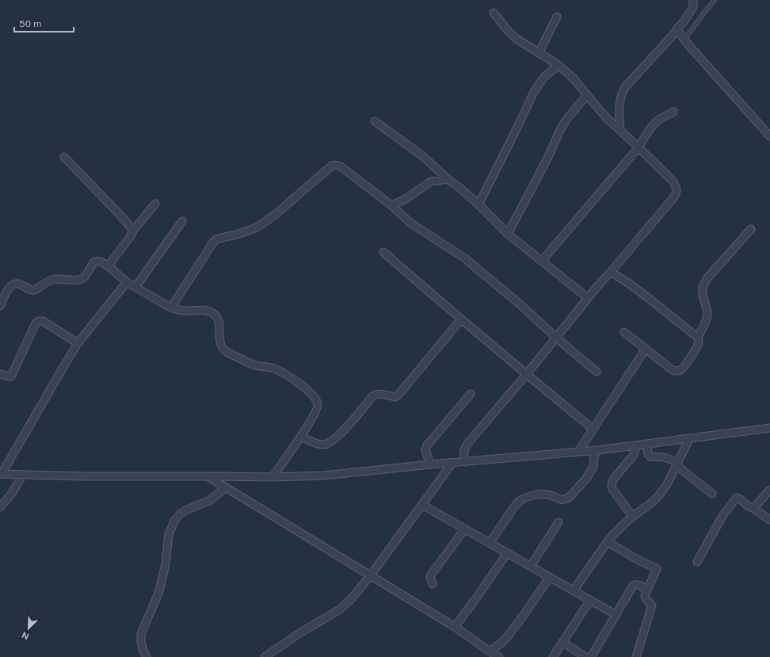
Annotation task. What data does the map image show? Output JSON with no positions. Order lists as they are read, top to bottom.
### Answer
{
  "scale_bar": "50 m",
  "north": "bottom left"
}
